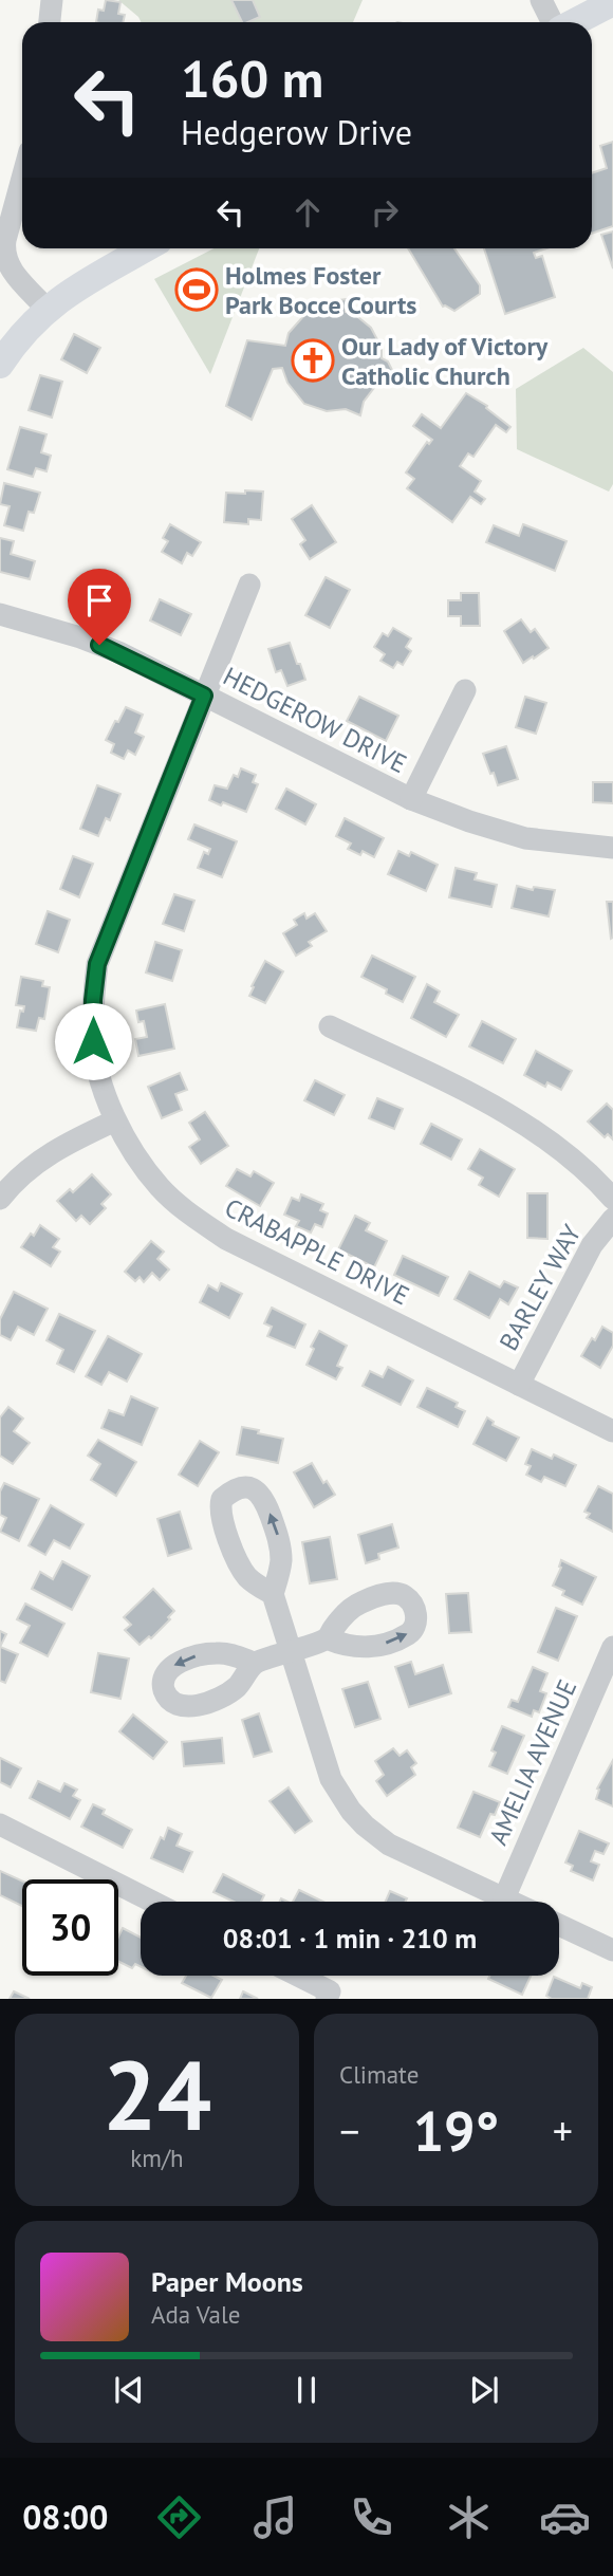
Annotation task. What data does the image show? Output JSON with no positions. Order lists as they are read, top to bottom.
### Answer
{
  "streets": {
    "street": [
      "HEDGEROW DRIVE",
      "CRABAPPLE DRIVE",
      "BARLEY WAY",
      "AMELIA AVENUE"
    ]
  },
  "crossings": [
    ["HEDGEROW DRIVE", "CRABAPPLE DRIVE"],
    ["CRABAPPLE DRIVE", "BARLEY WAY"]
  ],
  "places": {
    "sports": ["Holmes Foster Park Bocce Courts"],
    "church": ["Our Lady of Victory Catholic Church"]
  },
  "page": {
    "turn": ["160 m", "Hedgerow Drive"],
    "limit": "30",
    "trip": "08:01 · 1 min · 210 m",
    "tile": [
      ["24", "km/h"],
      "Climate"
    ],
    "heat": ["−", "19°", "+"],
    "song": ["Paper Moons", "Ada Vale"],
    "tabs": "08:00"
  }
}
